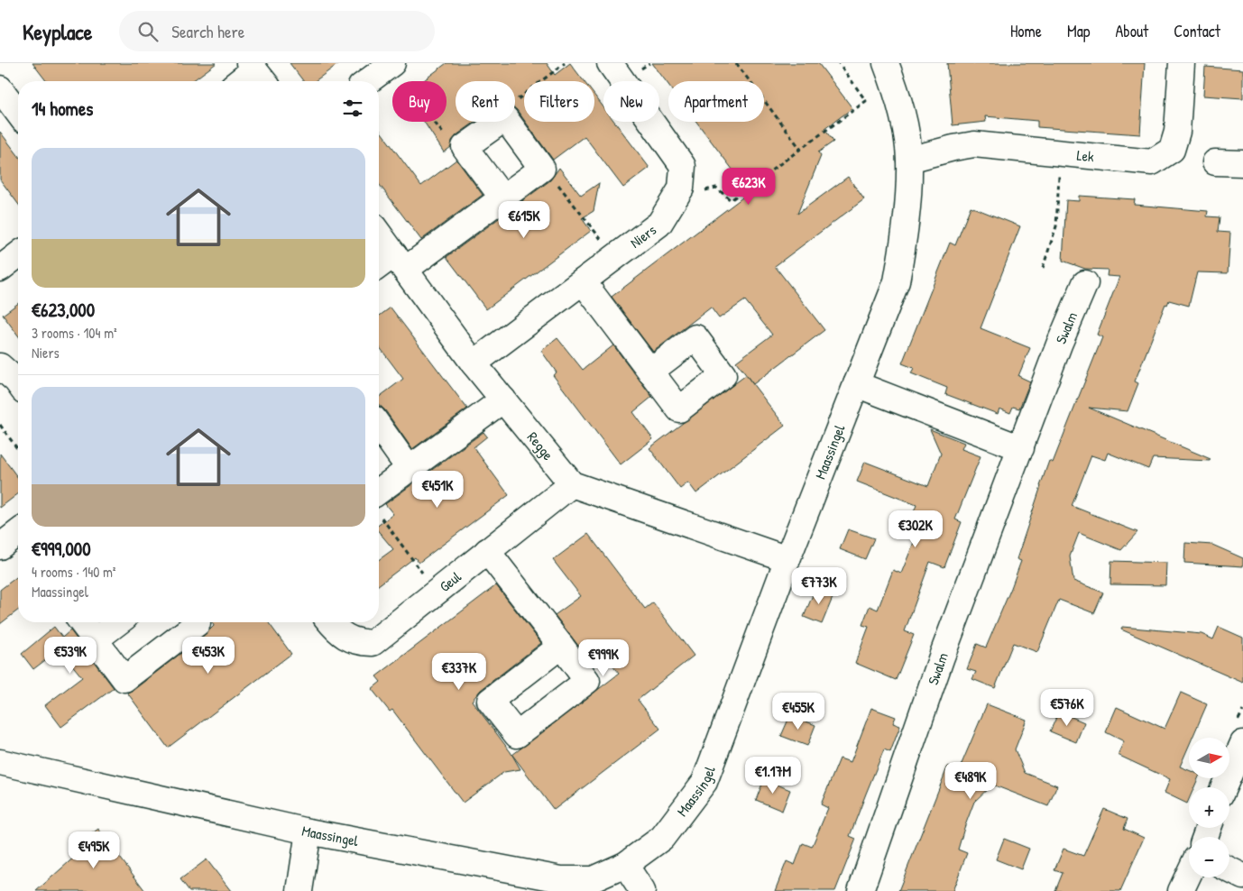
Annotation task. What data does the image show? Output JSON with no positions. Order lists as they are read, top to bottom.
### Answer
{
  "streets": {
    "street": [
      "Lek",
      "Niers",
      "Swalm",
      "Regge",
      "Maassingel",
      "Geul"
    ]
  },
  "crossings": [
    ["Lek", "Maassingel"],
    ["Niers", "Regge"],
    ["Regge", "Geul"]
  ],
  "north": "right",
  "page": {
    "header": "Keyplace",
    "search": "Search here",
    "nav": [
      "Home",
      "Map",
      "About",
      "Contact"
    ],
    "chip": [
      "Buy",
      "Rent",
      "Filters",
      "New",
      "Apartment"
    ],
    "heading": "14 homes",
    "list": [
      {
        "name": "€623,000",
        "note": "3 rooms · 104 m² · Niers"
      },
      {
        "name": "€999,000",
        "note": "4 rooms · 140 m² · Maassingel"
      }
    ],
    "price": [
      "€623K",
      "€615K",
      "€451K",
      "€302K",
      "€773K",
      "€539K",
      "€453K",
      "€999K",
      "€337K",
      "€576K",
      "€455K",
      "€1.17M",
      "€489K",
      "€495K"
    ],
    "map_buttons": ["+", "−"]
  }
}
